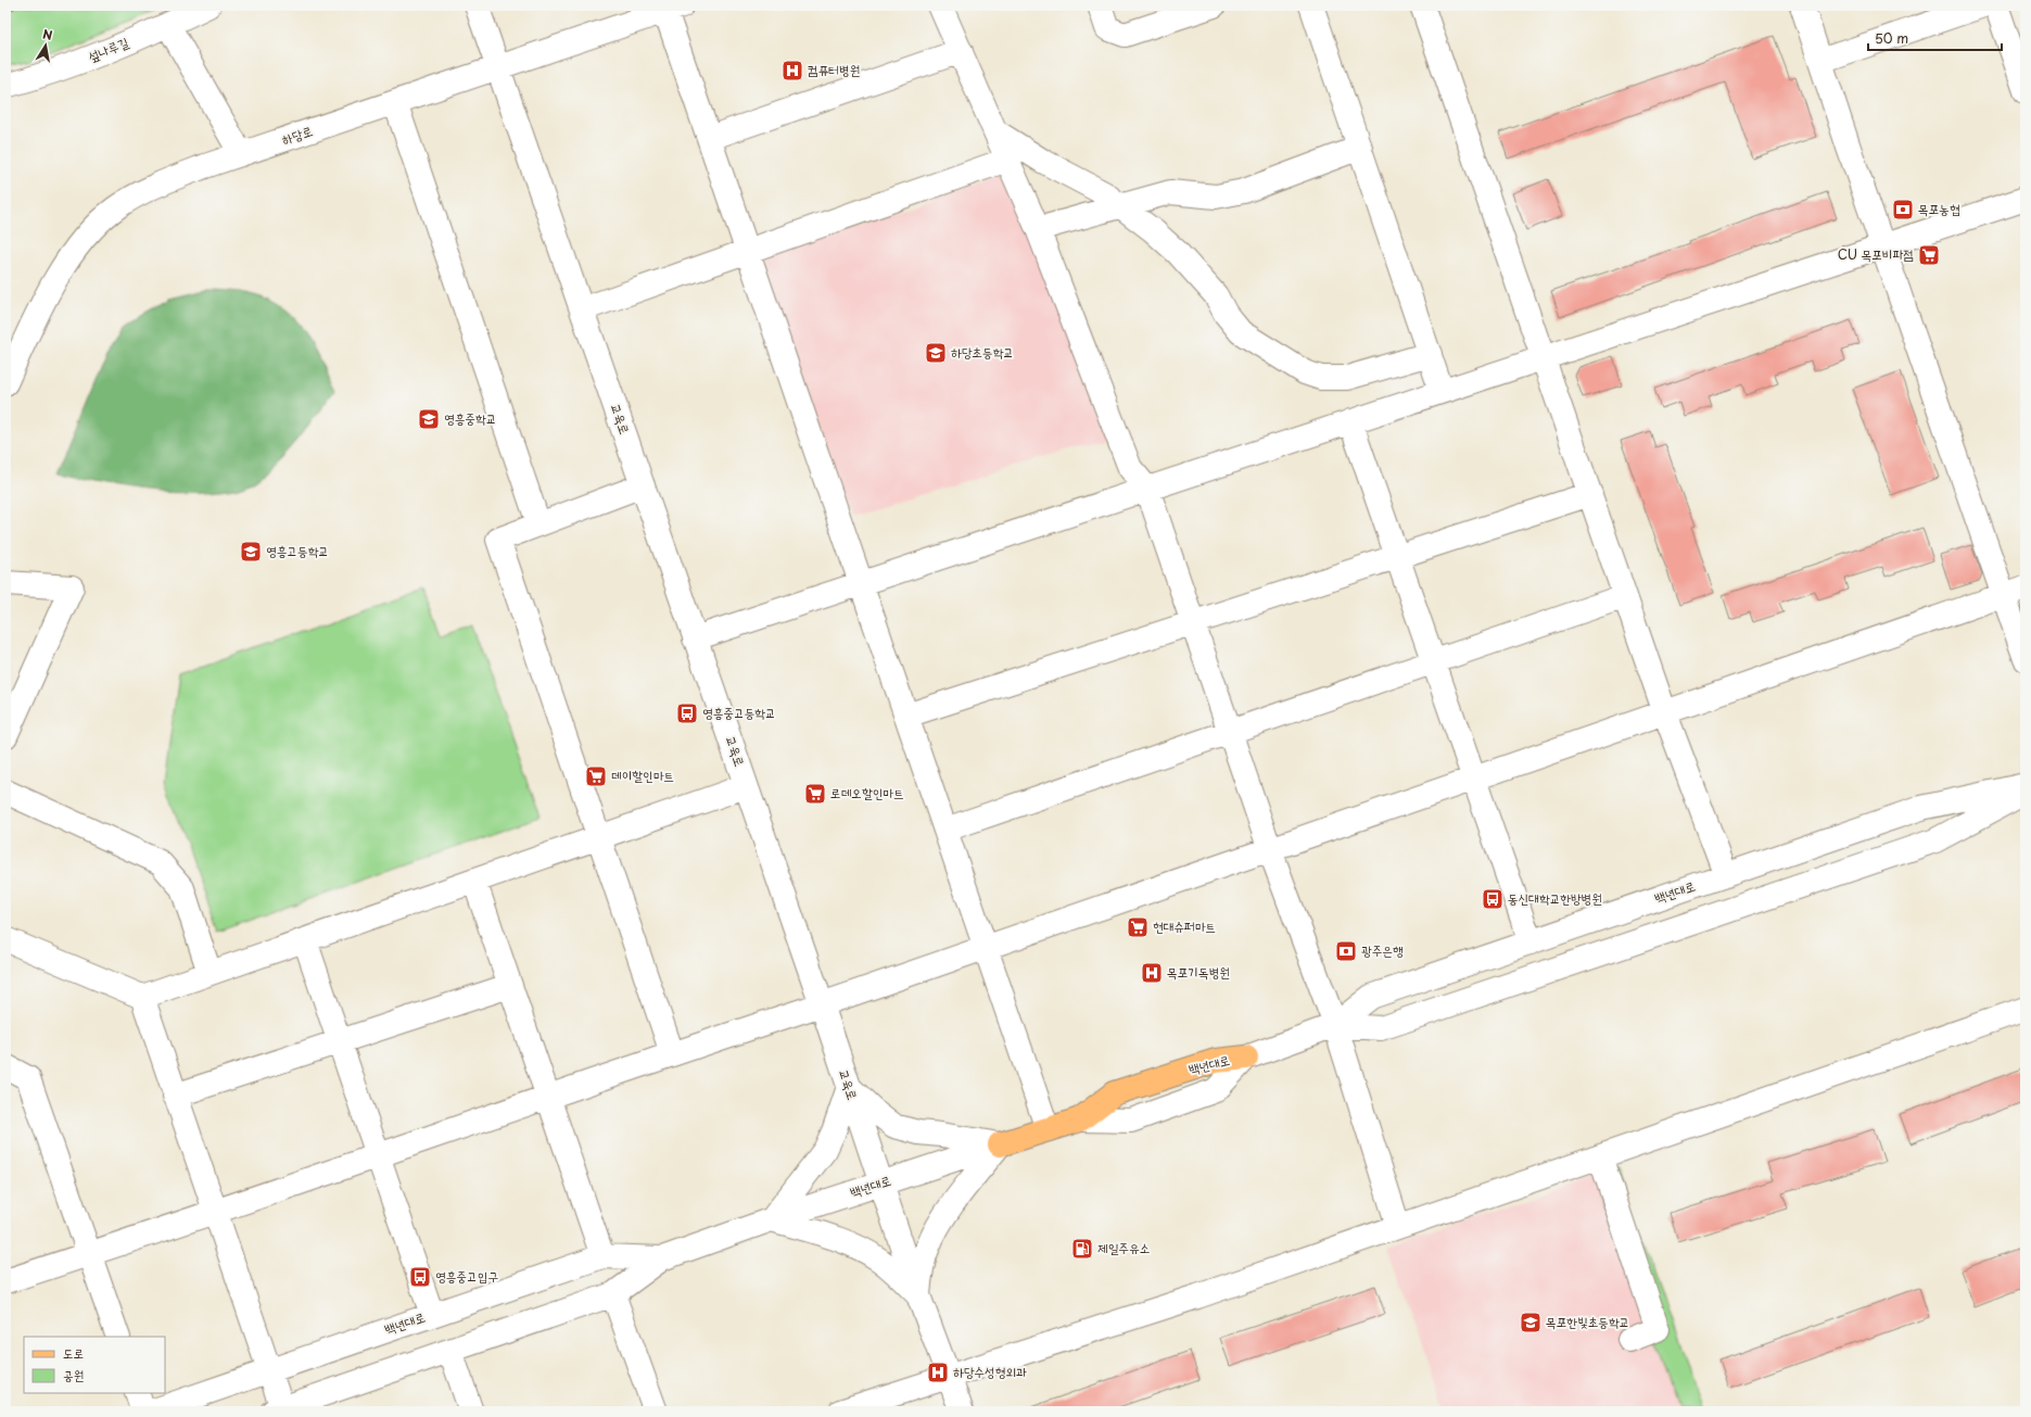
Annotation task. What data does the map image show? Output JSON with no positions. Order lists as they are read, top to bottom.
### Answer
{
  "streets": {
    "main road": ["백년대로"],
    "street": ["섶나루길", "하당로", "교육로"]
  },
  "crossings": [
    ["하당로", "교육로"],
    ["교육로", "백년대로"]
  ],
  "places": {
    "hospital": ["컴퓨터병원", "목포기독병원", "하당수성형외과"],
    "bank": ["목포농협", "광주은행"],
    "supermarket": [
      "CU 목포비파점",
      "데이할인마트",
      "로데오할인마트",
      "현대슈퍼마트"
    ],
    "school or university": [
      "하당초등학교",
      "영흥중학교",
      "영흥고등학교",
      "목포한빛초등학교"
    ],
    "bus stop": ["영흥중고등학교", "동신대학교한방병원", "영흥중고입구"],
    "fuel station": ["제일주유소"]
  },
  "legend": ["도로", "공원"],
  "scale_bar": "50 m",
  "north": "top"
}
